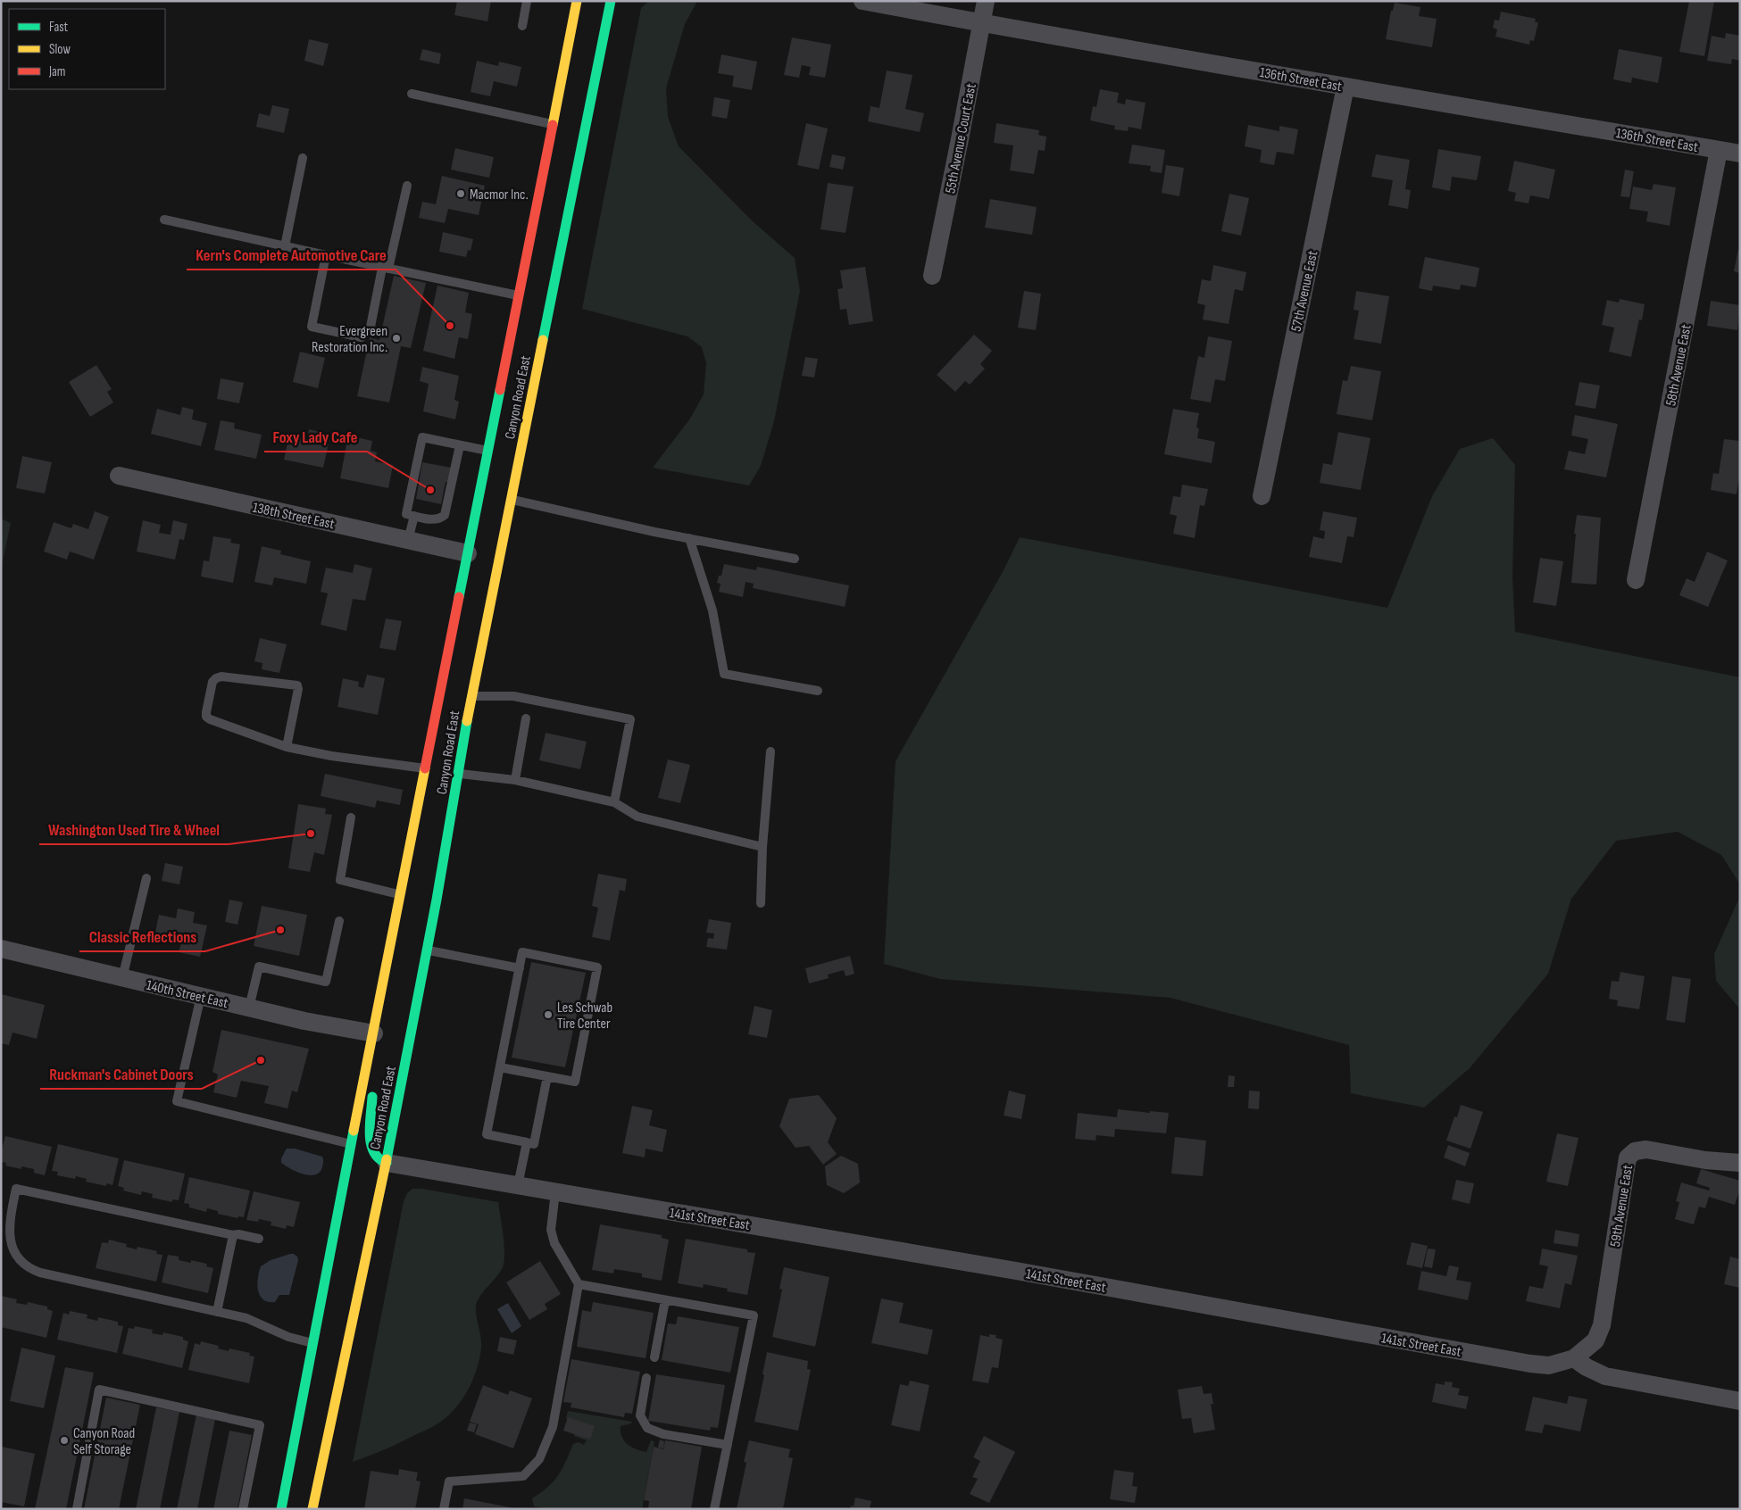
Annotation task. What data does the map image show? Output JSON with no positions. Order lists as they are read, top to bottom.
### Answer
{
  "streets": {
    "main road": ["Canyon Road East"],
    "street": [
      "136th Street East",
      "55th Avenue Court East",
      "57th Avenue East",
      "58th Avenue East",
      "138th Street East",
      "140th Street East",
      "59th Avenue East",
      "141st Street East"
    ]
  },
  "crossings": [
    ["136th Street East", "55th Avenue Court East"],
    ["136th Street East", "57th Avenue East"],
    ["136th Street East", "58th Avenue East"],
    ["Canyon Road East", "138th Street East"],
    ["Canyon Road East", "140th Street East"],
    ["Canyon Road East", "141st Street East"],
    ["59th Avenue East", "141st Street East"]
  ],
  "places": [
    "Macmor Inc.",
    "Kern's Complete Automotive Care",
    "Evergreen Restoration Inc.",
    "Foxy Lady Cafe",
    "Washington Used Tire & Wheel",
    "Classic Reflections",
    "Les Schwab Tire Center",
    "Ruckman's Cabinet Doors",
    "Canyon Road Self Storage"
  ],
  "legend": ["Fast", "Slow", "Jam"]
}
